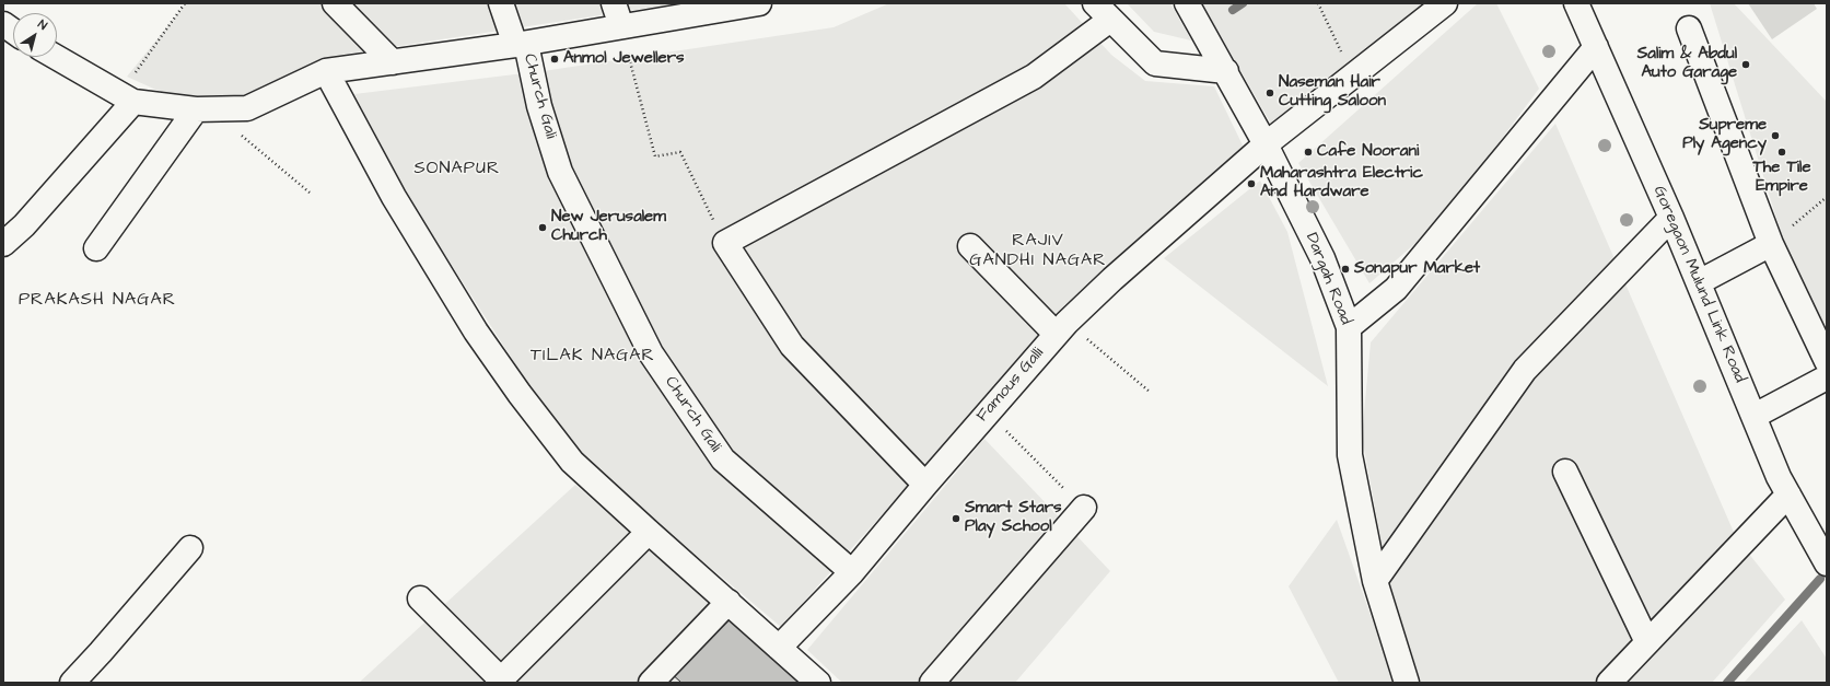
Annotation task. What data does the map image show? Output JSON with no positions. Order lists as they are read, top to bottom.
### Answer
{
  "streets": {
    "street": [
      "Church Gali",
      "Dargah Road",
      "Goregaon Mulund Link Road",
      "Famous Galli"
    ]
  },
  "crossings": [
    ["Church Gali", "Famous Galli"],
    ["Dargah Road", "Famous Galli"]
  ],
  "districts": [
    "SONAPUR",
    "RAJIV GANDHI NAGAR",
    "PRAKASH NAGAR",
    "TILAK NAGAR"
  ],
  "places": [
    "Anmol Jewellers",
    "Salim & Abdul Auto Garage",
    "Naseman Hair Cutting Saloon",
    "Supreme Ply Agency",
    "Cafe Noorani",
    "The Tile Empire",
    "Maharashtra Electric And Hardware",
    "New Jerusalem Church",
    "Sonapur Market",
    "Smart Stars Play School"
  ],
  "north": "top right"
}
